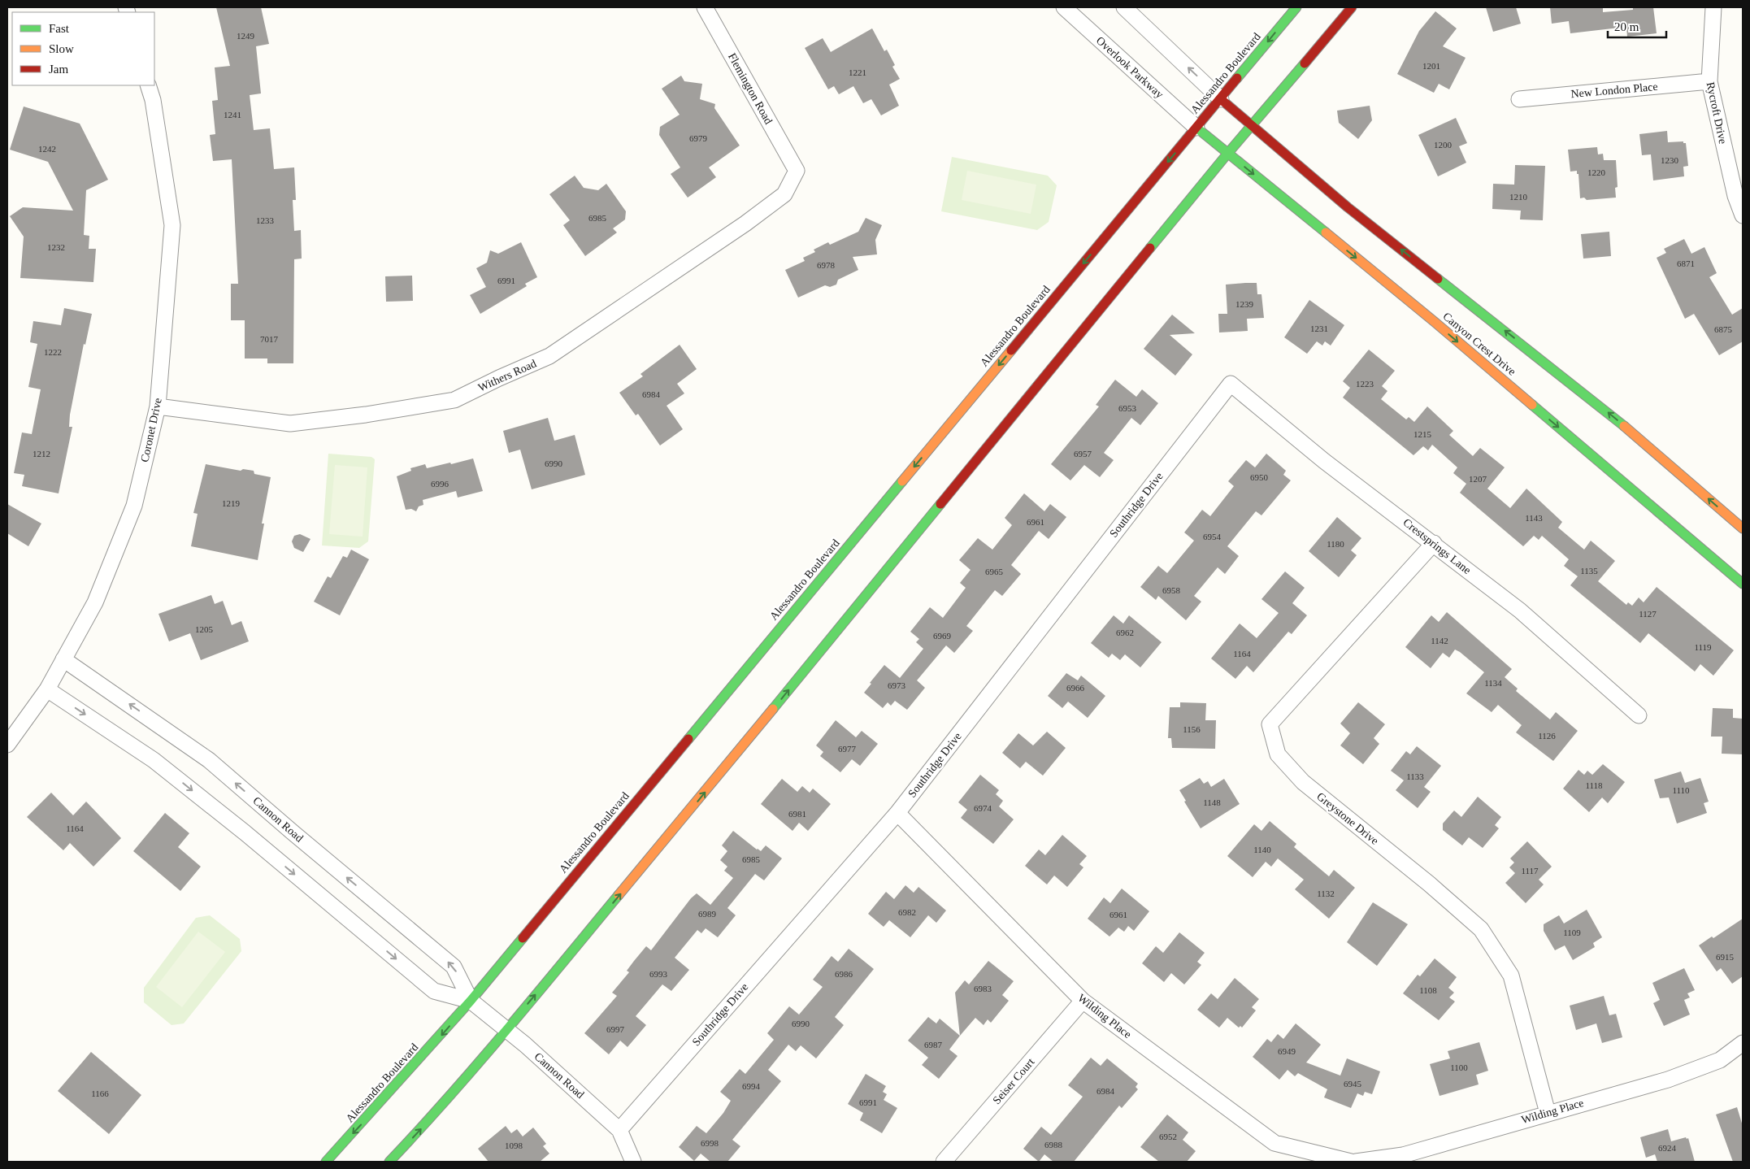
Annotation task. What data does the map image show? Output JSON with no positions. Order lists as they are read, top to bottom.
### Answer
{
  "streets": {
    "main road": ["Alessandro Boulevard", "Canyon Crest Drive"],
    "street": [
      "Overlook Parkway",
      "Flemington Road",
      "New London Place",
      "Rycroft Drive",
      "Withers Road",
      "Coronet Drive",
      "Southridge Drive",
      "Crestsprings Lane",
      "Greystone Drive",
      "Cannon Road",
      "Wilding Place",
      "Seiser Court"
    ]
  },
  "crossings": [
    ["Overlook Parkway", "Alessandro Boulevard"],
    ["Overlook Parkway", "Canyon Crest Drive"],
    ["Alessandro Boulevard", "Canyon Crest Drive"],
    ["Alessandro Boulevard", "Cannon Road"],
    ["Flemington Road", "Withers Road"],
    ["New London Place", "Rycroft Drive"],
    ["Withers Road", "Coronet Drive"],
    ["Coronet Drive", "Cannon Road"],
    ["Southridge Drive", "Crestsprings Lane"],
    ["Southridge Drive", "Cannon Road"],
    ["Southridge Drive", "Wilding Place"],
    ["Crestsprings Lane", "Greystone Drive"],
    ["Greystone Drive", "Wilding Place"],
    ["Wilding Place", "Seiser Court"]
  ],
  "house_numbers": [
    "1249",
    "1201",
    "1221",
    "1241",
    "6979",
    "1200",
    "1242",
    "1230",
    "1220",
    "1210",
    "6985",
    "1233",
    "1232",
    "6871",
    "6978",
    "6991",
    "1239",
    "1231",
    "6875",
    "7017",
    "1222",
    "1223",
    "6984",
    "6953",
    "1215",
    "1212",
    "6957",
    "6990",
    "6950",
    "1207",
    "6996",
    "1219",
    "1143",
    "6961",
    "6954",
    "1180",
    "1135",
    "6965",
    "6958",
    "1127",
    "1205",
    "6962",
    "6969",
    "1142",
    "1119",
    "1164",
    "1134",
    "6973",
    "6966",
    "1156",
    "1126",
    "6977",
    "1133",
    "1118",
    "1110",
    "1148",
    "6974",
    "6981",
    "1164",
    "1140",
    "6985",
    "1117",
    "1132",
    "6982",
    "6989",
    "6961",
    "1109",
    "6915",
    "6993",
    "6986",
    "6983",
    "1108",
    "6990",
    "6997",
    "6987",
    "6949",
    "1100",
    "6945",
    "6994",
    "6984",
    "1166",
    "6991",
    "6952",
    "6998",
    "6988",
    "1098",
    "6924"
  ],
  "legend": ["Fast", "Slow", "Jam"],
  "scale_bar": "20 m"
}
